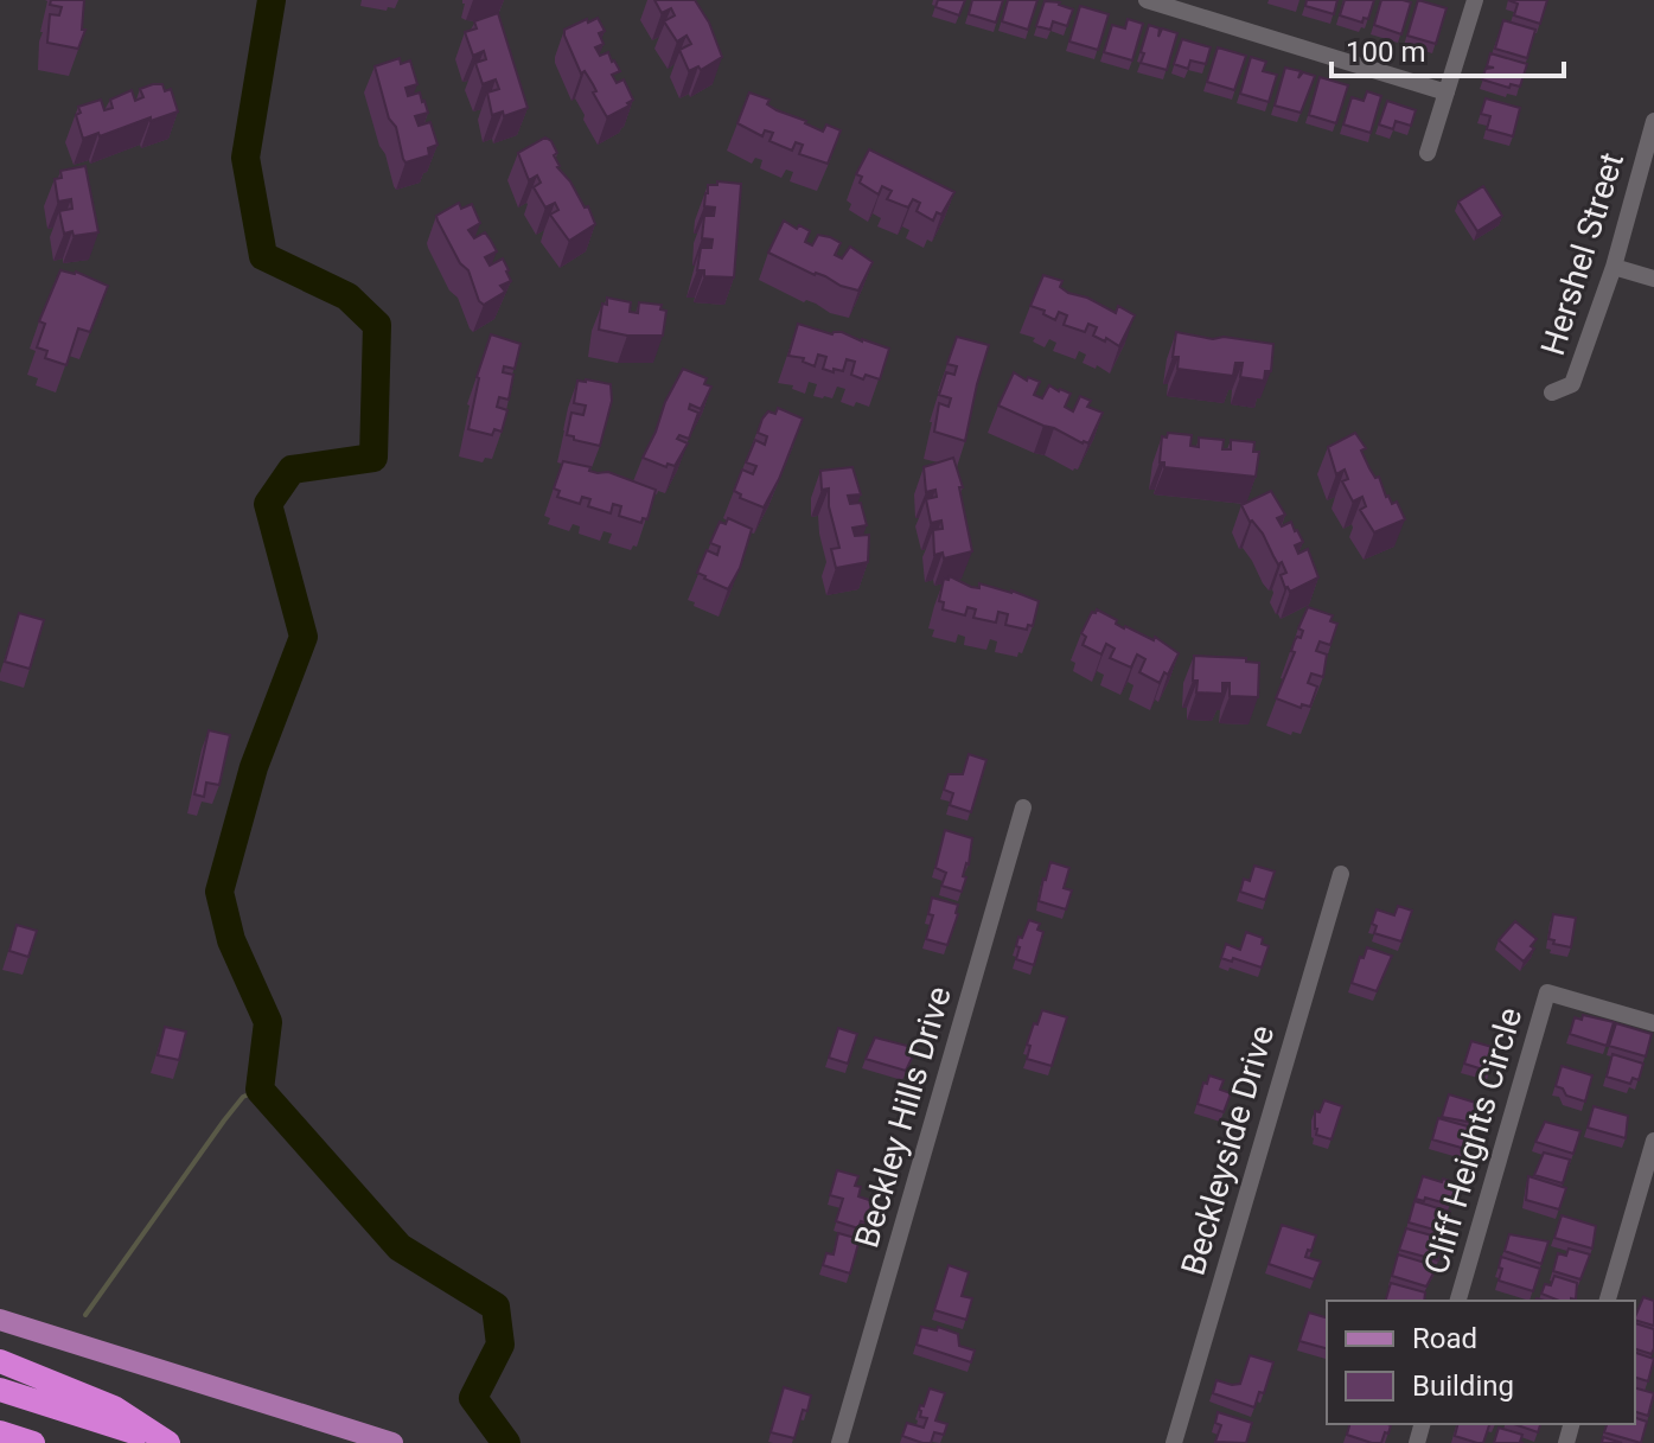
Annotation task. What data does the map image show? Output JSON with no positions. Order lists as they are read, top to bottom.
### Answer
{
  "streets": {
    "street": [
      "Hershel Street",
      "Beckley Hills Drive",
      "Cliff Heights Circle",
      "Beckleyside Drive"
    ]
  },
  "legend": ["Road", "Building"],
  "scale_bar": "100 m"
}
